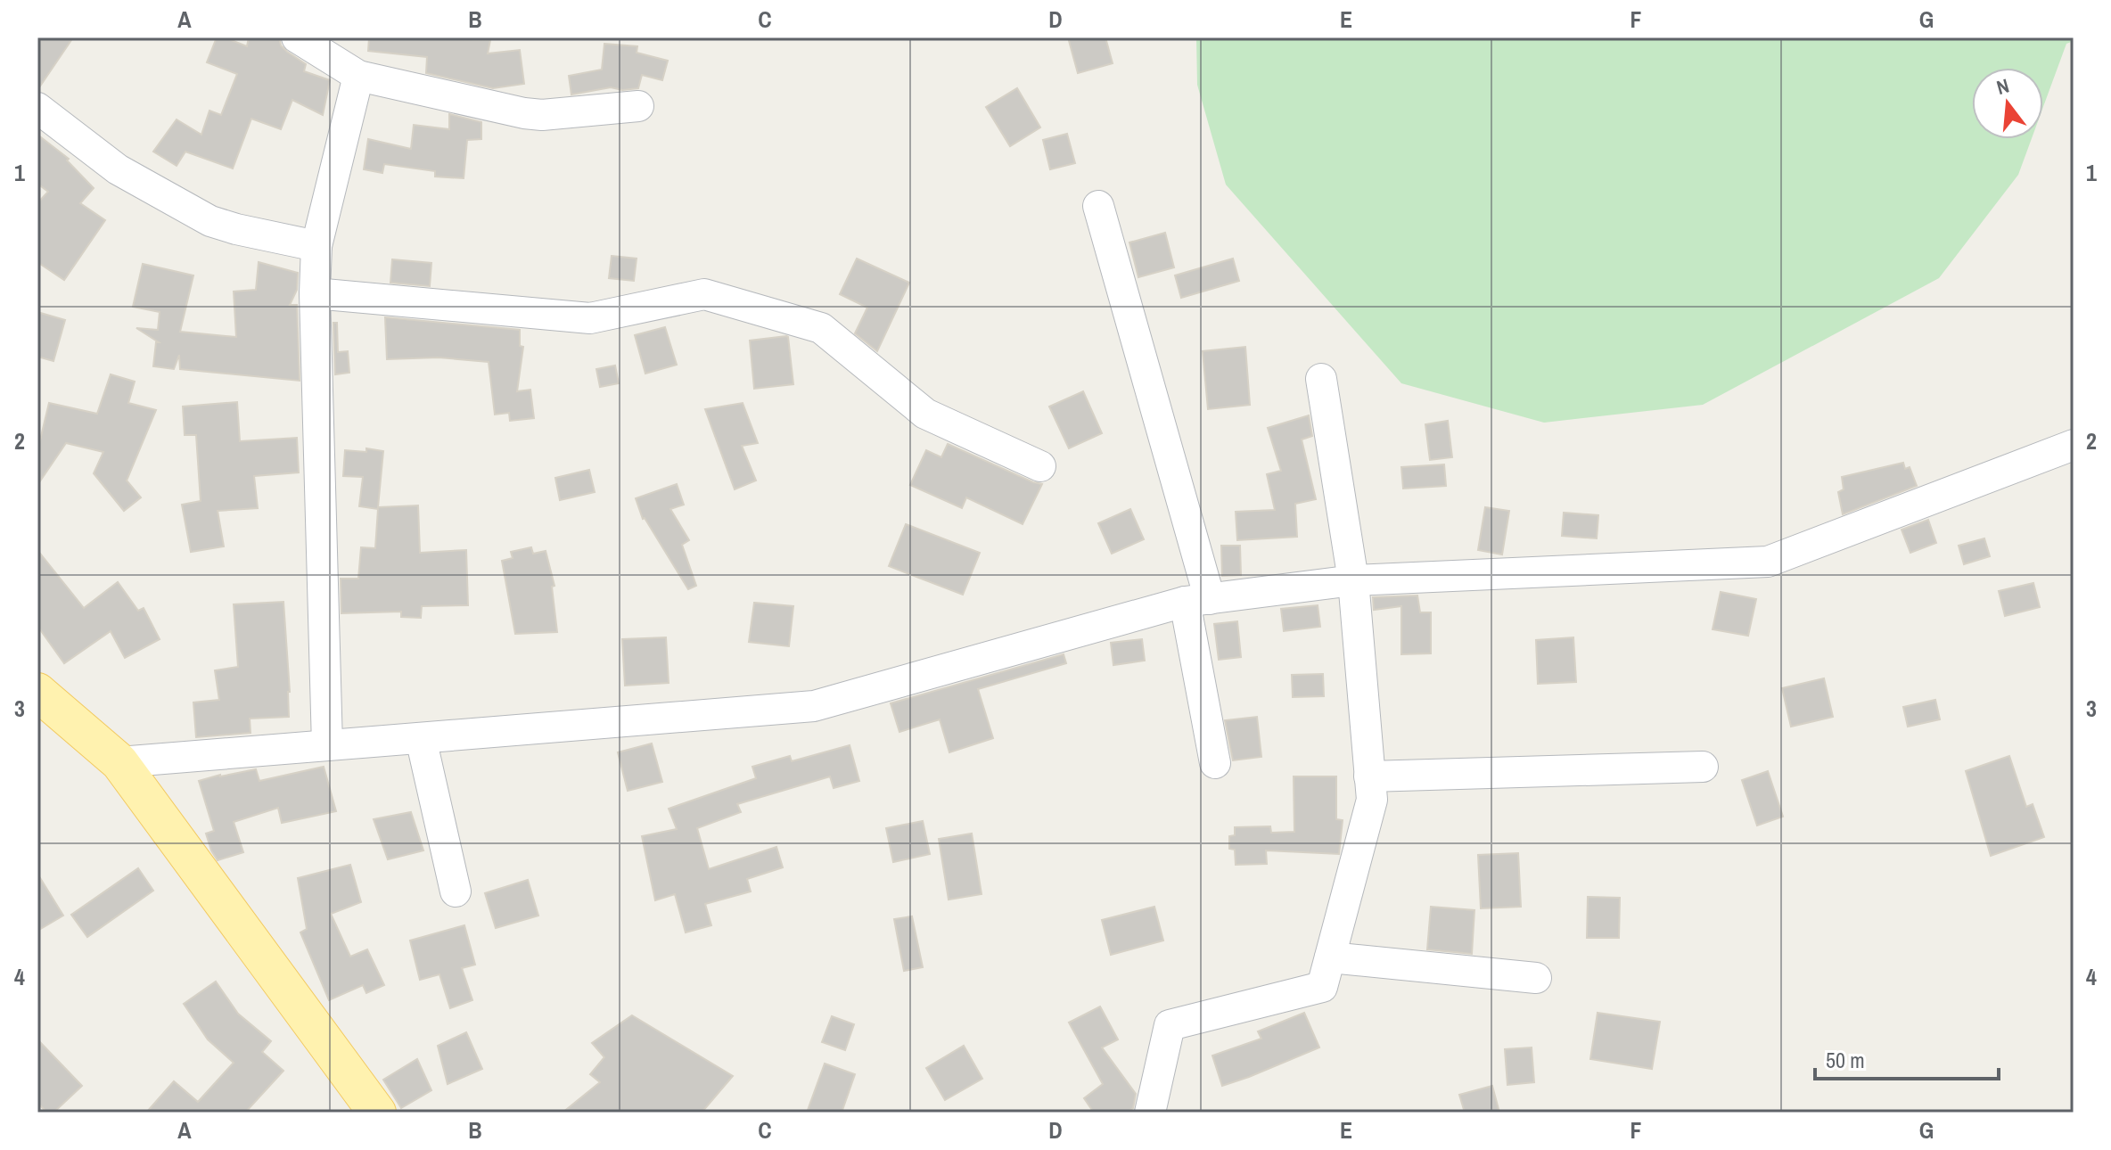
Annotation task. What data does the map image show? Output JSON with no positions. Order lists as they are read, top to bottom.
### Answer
{
  "scale_bar": "50 m",
  "north": "top",
  "grid": {
    "columns": [
      "A",
      "B",
      "C",
      "D",
      "E",
      "F",
      "G"
    ],
    "rows": [
      "1",
      "2",
      "3",
      "4"
    ]
  }
}
